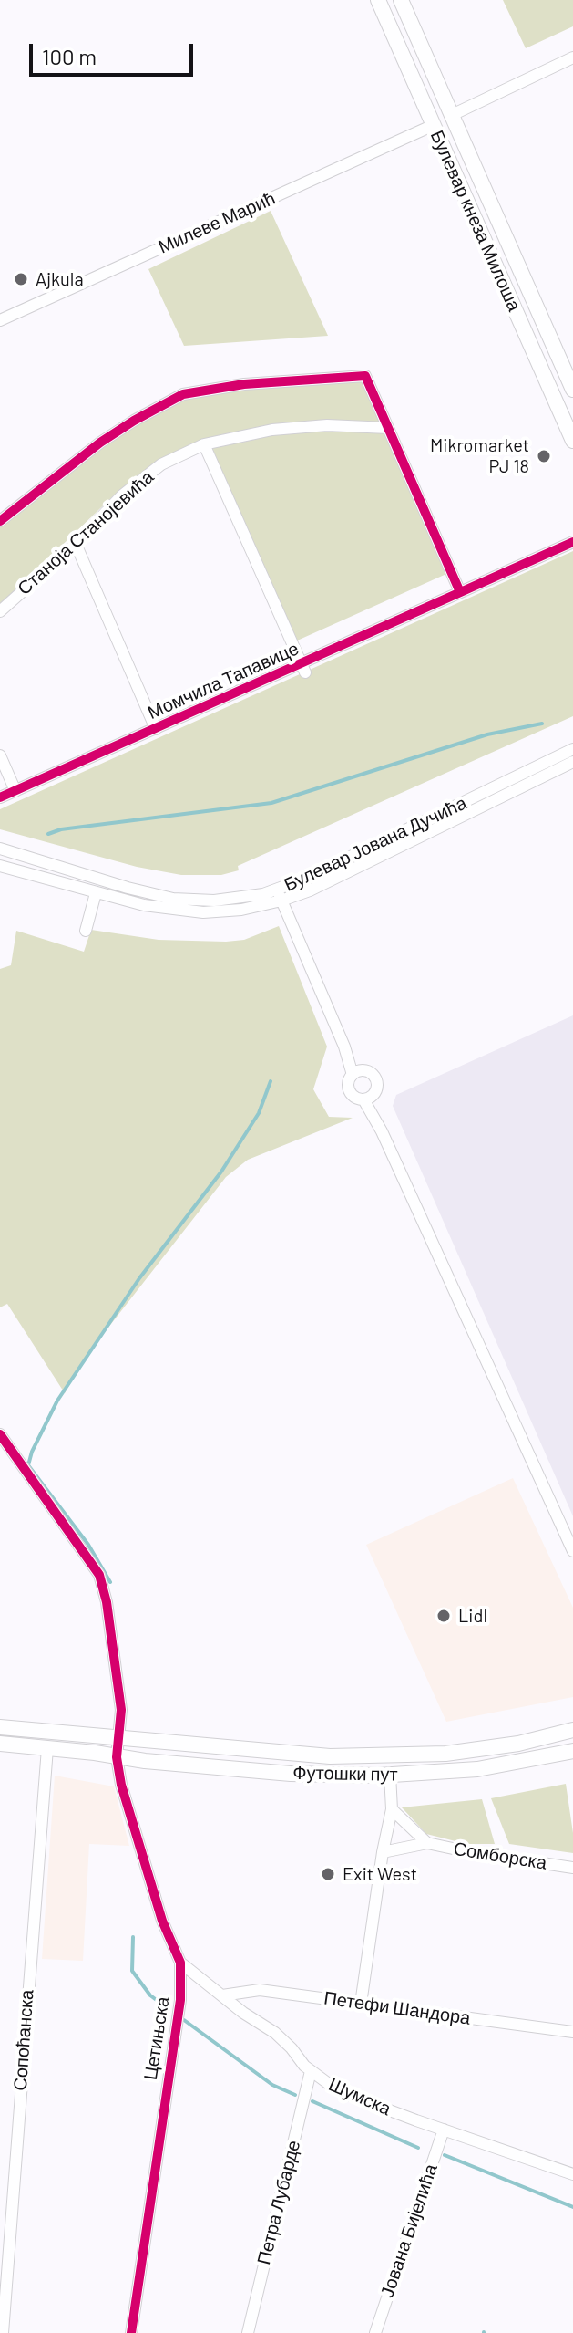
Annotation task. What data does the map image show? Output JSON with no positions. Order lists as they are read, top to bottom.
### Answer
{
  "streets": {
    "main road": ["Булевар кнеза Милоша", "Футошки пут"],
    "street": [
      "Милеве Марић",
      "Станоја Станојевића",
      "Момчила Тапавице",
      "Булевар Јована Дучића",
      "Сомборска",
      "Петефи Шандора",
      "Цетињска",
      "Сопоћанска",
      "Шумска",
      "Петра Лубарде",
      "Јована Бијелића"
    ]
  },
  "crossings": [
    ["Булевар кнеза Милоша", "Милеве Марић"],
    ["Станоја Станојевића", "Момчила Тапавице"],
    ["Футошки пут", "Цетињска"],
    ["Футошки пут", "Сопоћанска"],
    ["Петефи Шандора", "Шумска"],
    ["Цетињска", "Шумска"],
    ["Шумска", "Петра Лубарде"],
    ["Шумска", "Јована Бијелића"]
  ],
  "places": [
    "Ajkula",
    "Mikromarket PJ 18",
    "Lidl",
    "Exit West"
  ],
  "scale_bar": "100 m"
}
